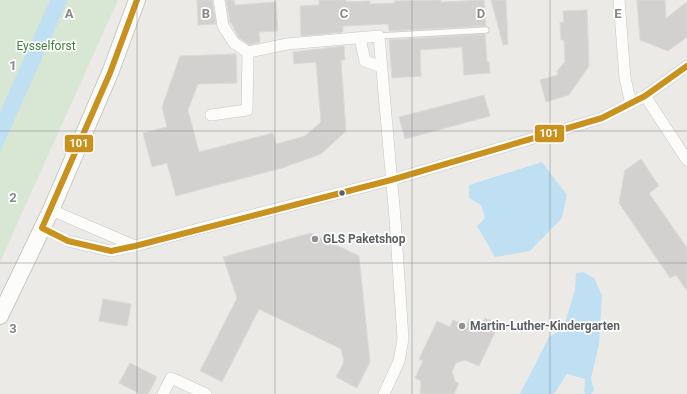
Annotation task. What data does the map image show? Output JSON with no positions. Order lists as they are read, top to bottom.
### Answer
{
  "parks": ["Eysselforst"],
  "places": ["GLS Paketshop", "Martin-Luther-Kindergarten"],
  "lines": ["transit line 101"],
  "grid": {
    "columns": [
      "A",
      "B",
      "C",
      "D",
      "E"
    ],
    "rows": ["1", "2", "3"]
  }
}
